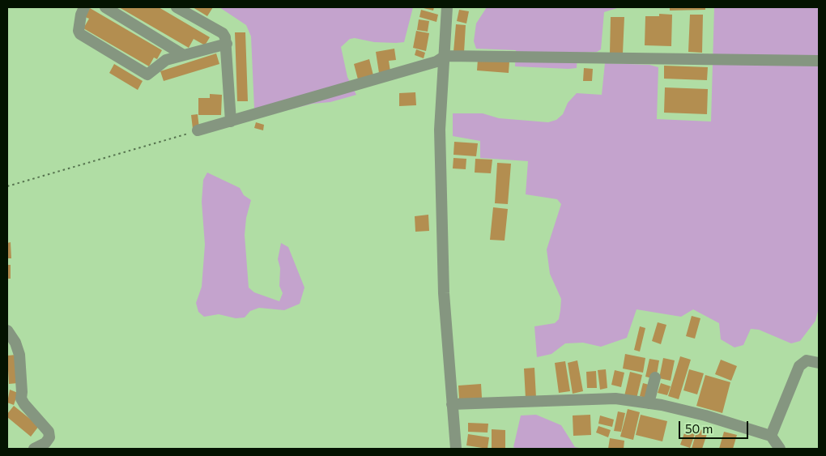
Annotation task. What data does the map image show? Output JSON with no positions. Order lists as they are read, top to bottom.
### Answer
{
  "scale_bar": "50 m"
}
